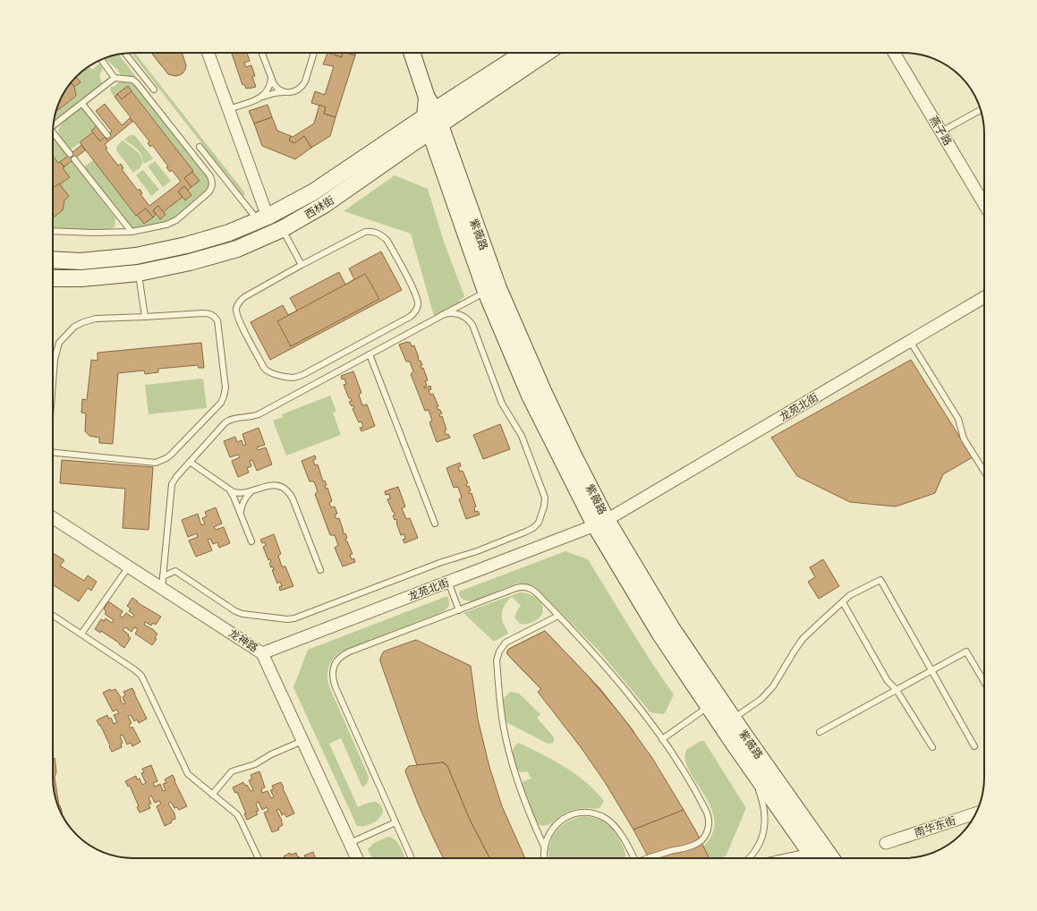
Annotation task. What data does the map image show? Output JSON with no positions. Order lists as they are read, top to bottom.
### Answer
{
  "streets": {
    "main road": ["西林街", "紫薇路"],
    "street": [
      "燕子路",
      "龙苑北街",
      "龙神路",
      "南华东街"
    ]
  },
  "crossings": [
    ["西林街", "紫薇路"],
    ["紫薇路", "龙苑北街"],
    ["龙苑北街", "龙神路"]
  ]
}
